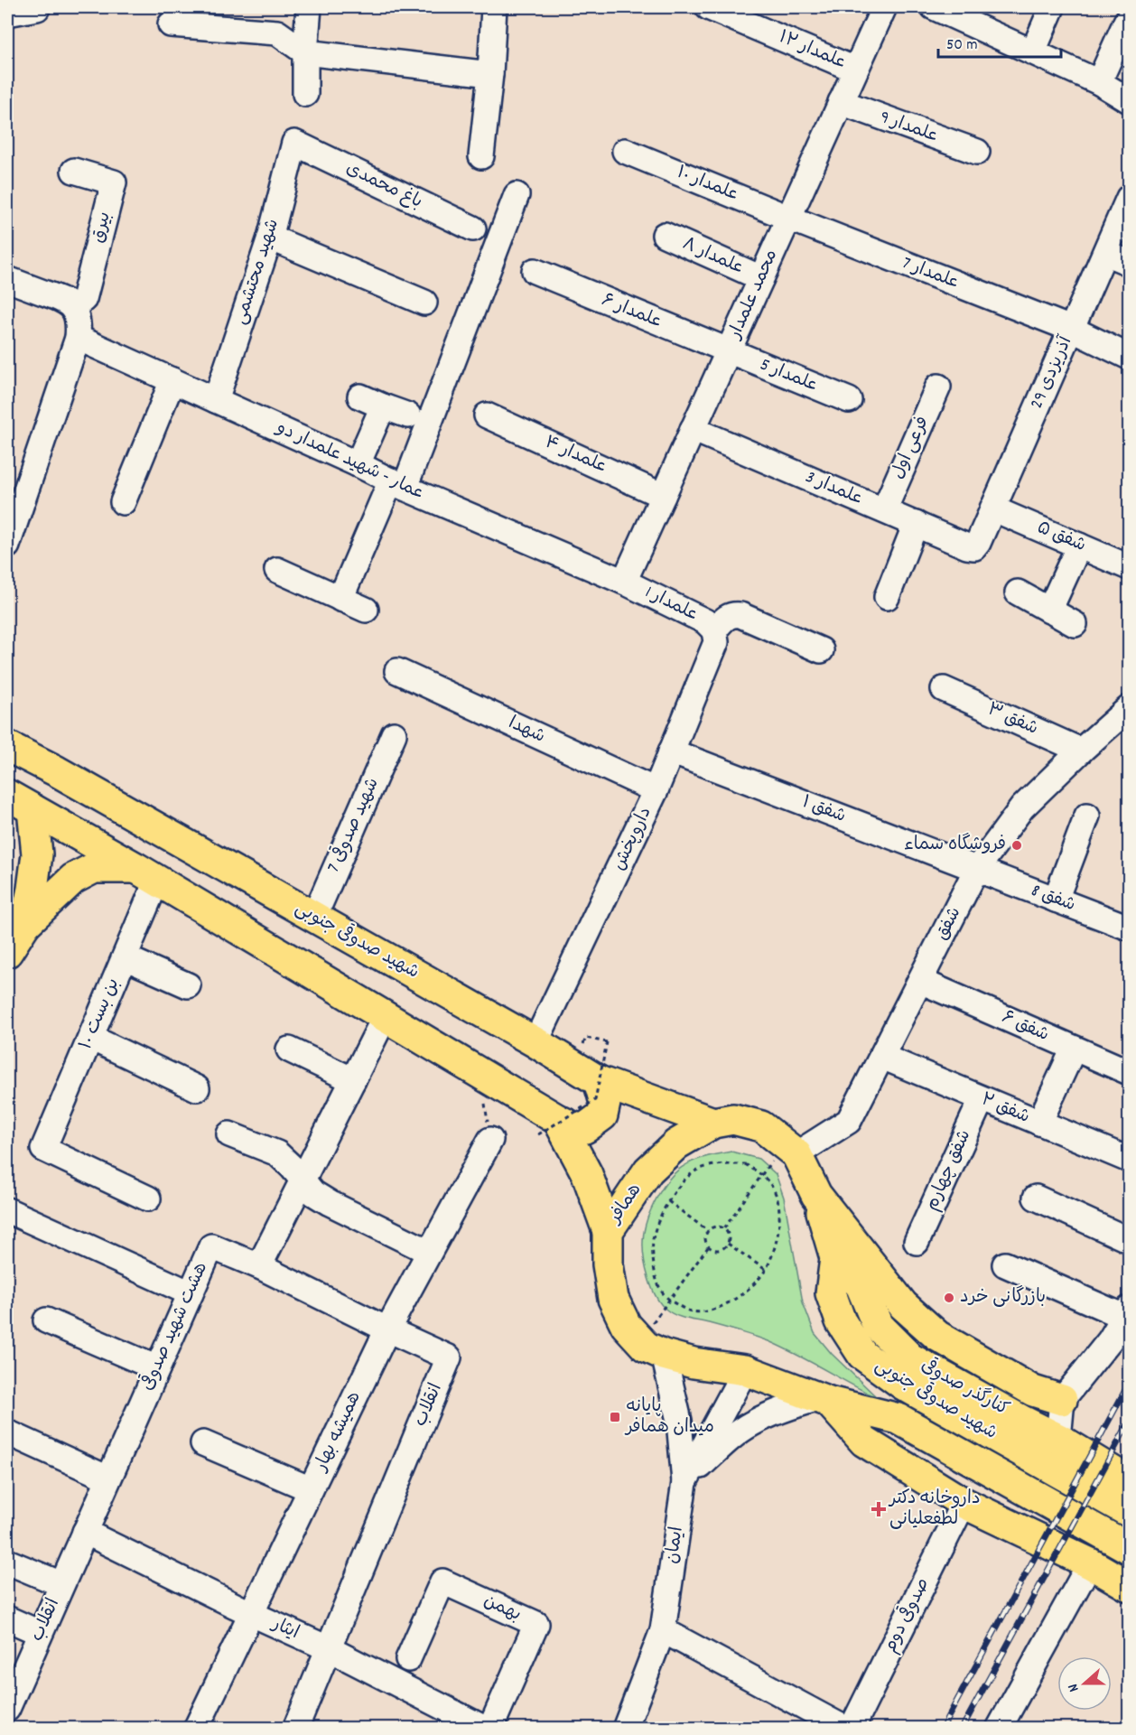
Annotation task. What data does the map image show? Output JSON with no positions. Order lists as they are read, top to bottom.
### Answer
{
  "streets": {
    "main road": ["شهید صدوقی جنوبی", "همافر", "کنارگذر صدوقی"],
    "street": [
      "علمدار ۱۲",
      "علمدار 9",
      "علمدار ۱۰",
      "باغ محمدی",
      "بیرق",
      "علمدار ۸",
      "شهید محتشمی",
      "علمدار 7",
      "محمد علمدار",
      "علمدار ۶",
      "آذریزدی 29",
      "علمدار 5",
      "فرعی اول",
      "علمدار ۴",
      "عمار - شهید علمدار دو",
      "علمدار 3",
      "شفق ۵",
      "علمدار 1",
      "شفق ۳",
      "شهدا",
      "شفق ۱",
      "شهید صدوقی 7",
      "داروپخش",
      "شفق 8",
      "شفق",
      "بن بست ۱۰",
      "شفق ۶",
      "شفق ۲",
      "شفق چهارم",
      "هشت شهید صدوقی",
      "انقلاب",
      "همیشه بهار",
      "ایمان",
      "بهمن",
      "صدوقی دوم",
      "ایثار"
    ]
  },
  "crossings": [
    ["علمدار ۱۲", "محمد علمدار"],
    ["علمدار 9", "محمد علمدار"],
    ["علمدار ۱۰", "علمدار 7"],
    ["علمدار ۱۰", "محمد علمدار"],
    ["باغ محمدی", "شهید محتشمی"],
    ["علمدار ۸", "محمد علمدار"],
    ["شهید محتشمی", "عمار - شهید علمدار دو"],
    ["علمدار 7", "محمد علمدار"],
    ["علمدار 7", "آذریزدی 29"],
    ["محمد علمدار", "علمدار ۶"],
    ["محمد علمدار", "علمدار 5"],
    ["محمد علمدار", "علمدار ۴"],
    ["محمد علمدار", "عمار - شهید علمدار دو"],
    ["محمد علمدار", "علمدار 3"],
    ["محمد علمدار", "علمدار 1"],
    ["علمدار ۶", "علمدار 5"],
    ["آذریزدی 29", "علمدار 3"],
    ["آذریزدی 29", "شفق ۵"],
    ["فرعی اول", "علمدار 3"],
    ["عمار - شهید علمدار دو", "علمدار 1"],
    ["علمدار 1", "داروپخش"],
    ["شفق ۳", "شفق"],
    ["شهدا", "داروپخش"],
    ["شفق ۱", "داروپخش"],
    ["شفق ۱", "شفق 8"],
    ["شفق ۱", "شفق"],
    ["شهید صدوقی 7", "شهید صدوقی جنوبی"],
    ["داروپخش", "شهید صدوقی جنوبی"],
    ["شفق 8", "شفق"],
    ["شفق", "شفق ۶"],
    ["شفق", "شفق ۲"],
    ["شفق", "همافر"],
    ["شهید صدوقی جنوبی", "همافر"],
    ["شهید صدوقی جنوبی", "کنارگذر صدوقی"],
    ["شهید صدوقی جنوبی", "ایمان"],
    ["شفق ۲", "شفق چهارم"],
    ["همافر", "ایمان"],
    ["هشت شهید صدوقی", "انقلاب"],
    ["هشت شهید صدوقی", "ایثار"],
    ["انقلاب", "همیشه بهار"],
    ["انقلاب", "ایثار"],
    ["همیشه بهار", "ایثار"]
  ],
  "places": {
    "other": ["فروشگاه سماء", "بازرگانی خرد"],
    "transit": ["پایانه میدان همافر"],
    "health": ["داروخانه دکتر لطفعلیانی"]
  },
  "scale_bar": "50 m",
  "north": "left"
}
